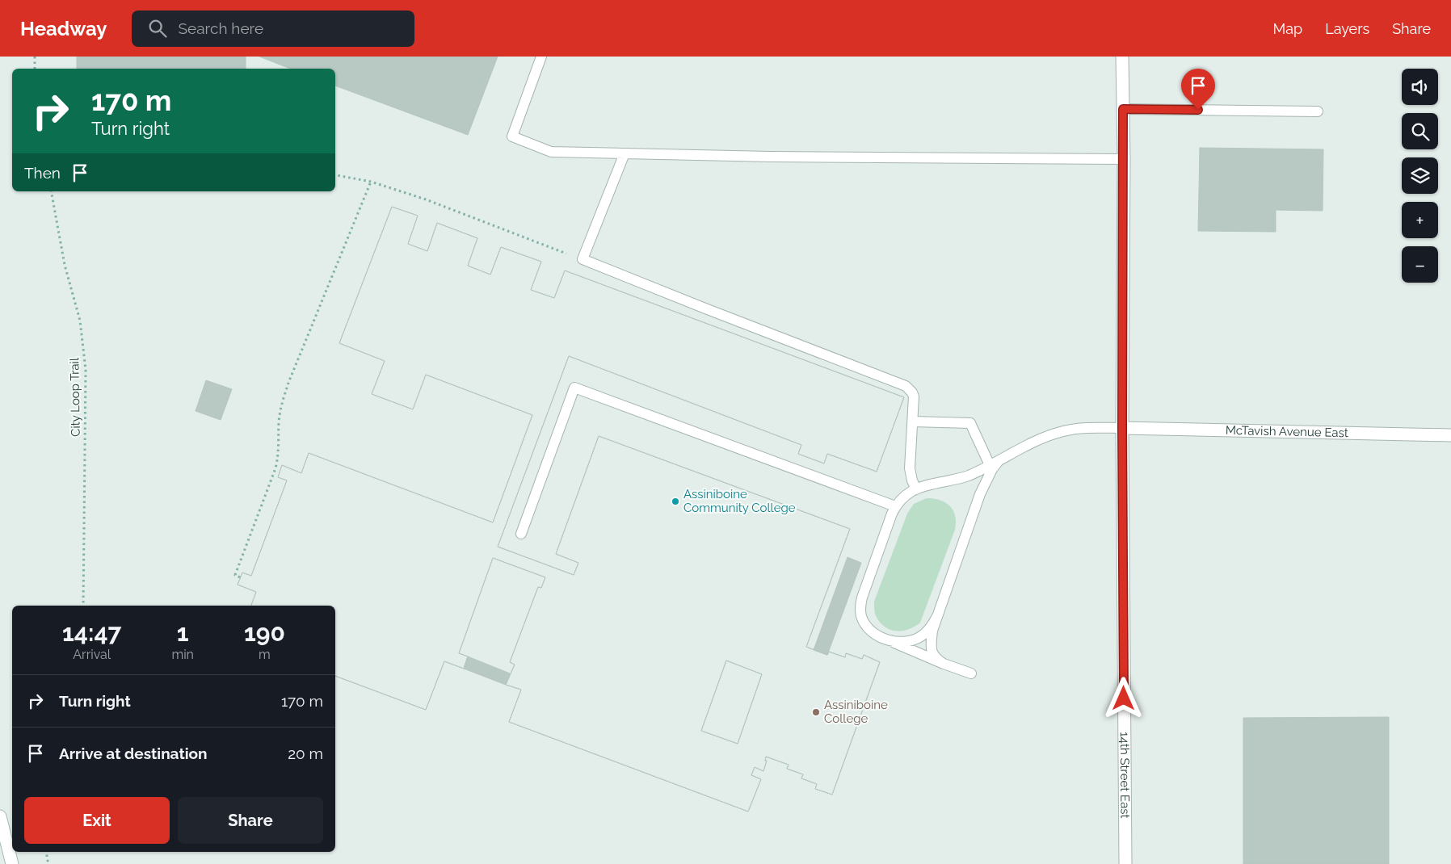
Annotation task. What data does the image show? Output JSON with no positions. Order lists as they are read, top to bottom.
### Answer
{
  "streets": {
    "street": ["McTavish Avenue East", "14th Street East"],
    "path": ["City Loop Trail"]
  },
  "crossings": [
    ["McTavish Avenue East", "14th Street East"]
  ],
  "places": ["Assiniboine Community College", "Assiniboine College"],
  "page": {
    "header": "Headway",
    "search": "Search here",
    "nav": ["Map", "Layers", "Share"],
    "map_buttons": ["+", "−"],
    "turn": ["170 m", "Turn right"],
    "then": "Then",
    "eta": [
      "14:47",
      "Arrival",
      "1",
      "min",
      "190",
      "m"
    ],
    "list": [
      {
        "name": "Turn right",
        "value": "170 m"
      },
      {
        "name": "Arrive at destination",
        "value": "20 m"
      }
    ],
    "buttons": ["Exit", "Share"]
  }
}
